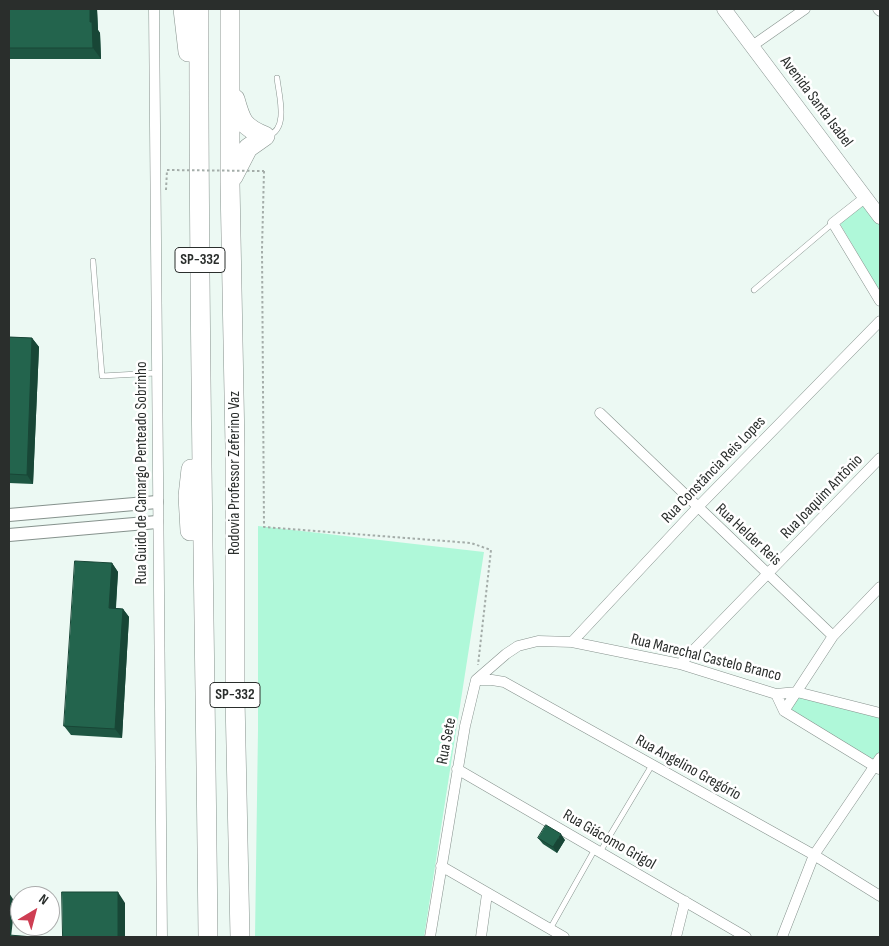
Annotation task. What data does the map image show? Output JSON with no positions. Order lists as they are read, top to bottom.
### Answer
{
  "streets": {
    "highway": ["SP-332", "Rodovia Professor Zeferino Vaz"],
    "main road": ["Avenida Santa Isabel"],
    "street": [
      "Rua Constância Reis Lopes",
      "Rua Guido de Camargo Penteado Sobrinho",
      "Rua Joaquim Antônio",
      "Rua Helder Reis",
      "Rua Marechal Castelo Branco",
      "Rua Sete",
      "Rua Angelino Gregório",
      "Rua Giácomo Grigol"
    ]
  },
  "crossings": [
    ["Rua Constância Reis Lopes", "Rua Helder Reis"],
    ["Rua Constância Reis Lopes", "Rua Marechal Castelo Branco"],
    ["Rua Joaquim Antônio", "Rua Helder Reis"],
    ["Rua Joaquim Antônio", "Rua Marechal Castelo Branco"],
    ["Rua Marechal Castelo Branco", "Rua Sete"],
    ["Rua Marechal Castelo Branco", "Rua Angelino Gregório"],
    ["Rua Sete", "Rua Angelino Gregório"],
    ["Rua Sete", "Rua Giácomo Grigol"]
  ],
  "north": "top right"
}
